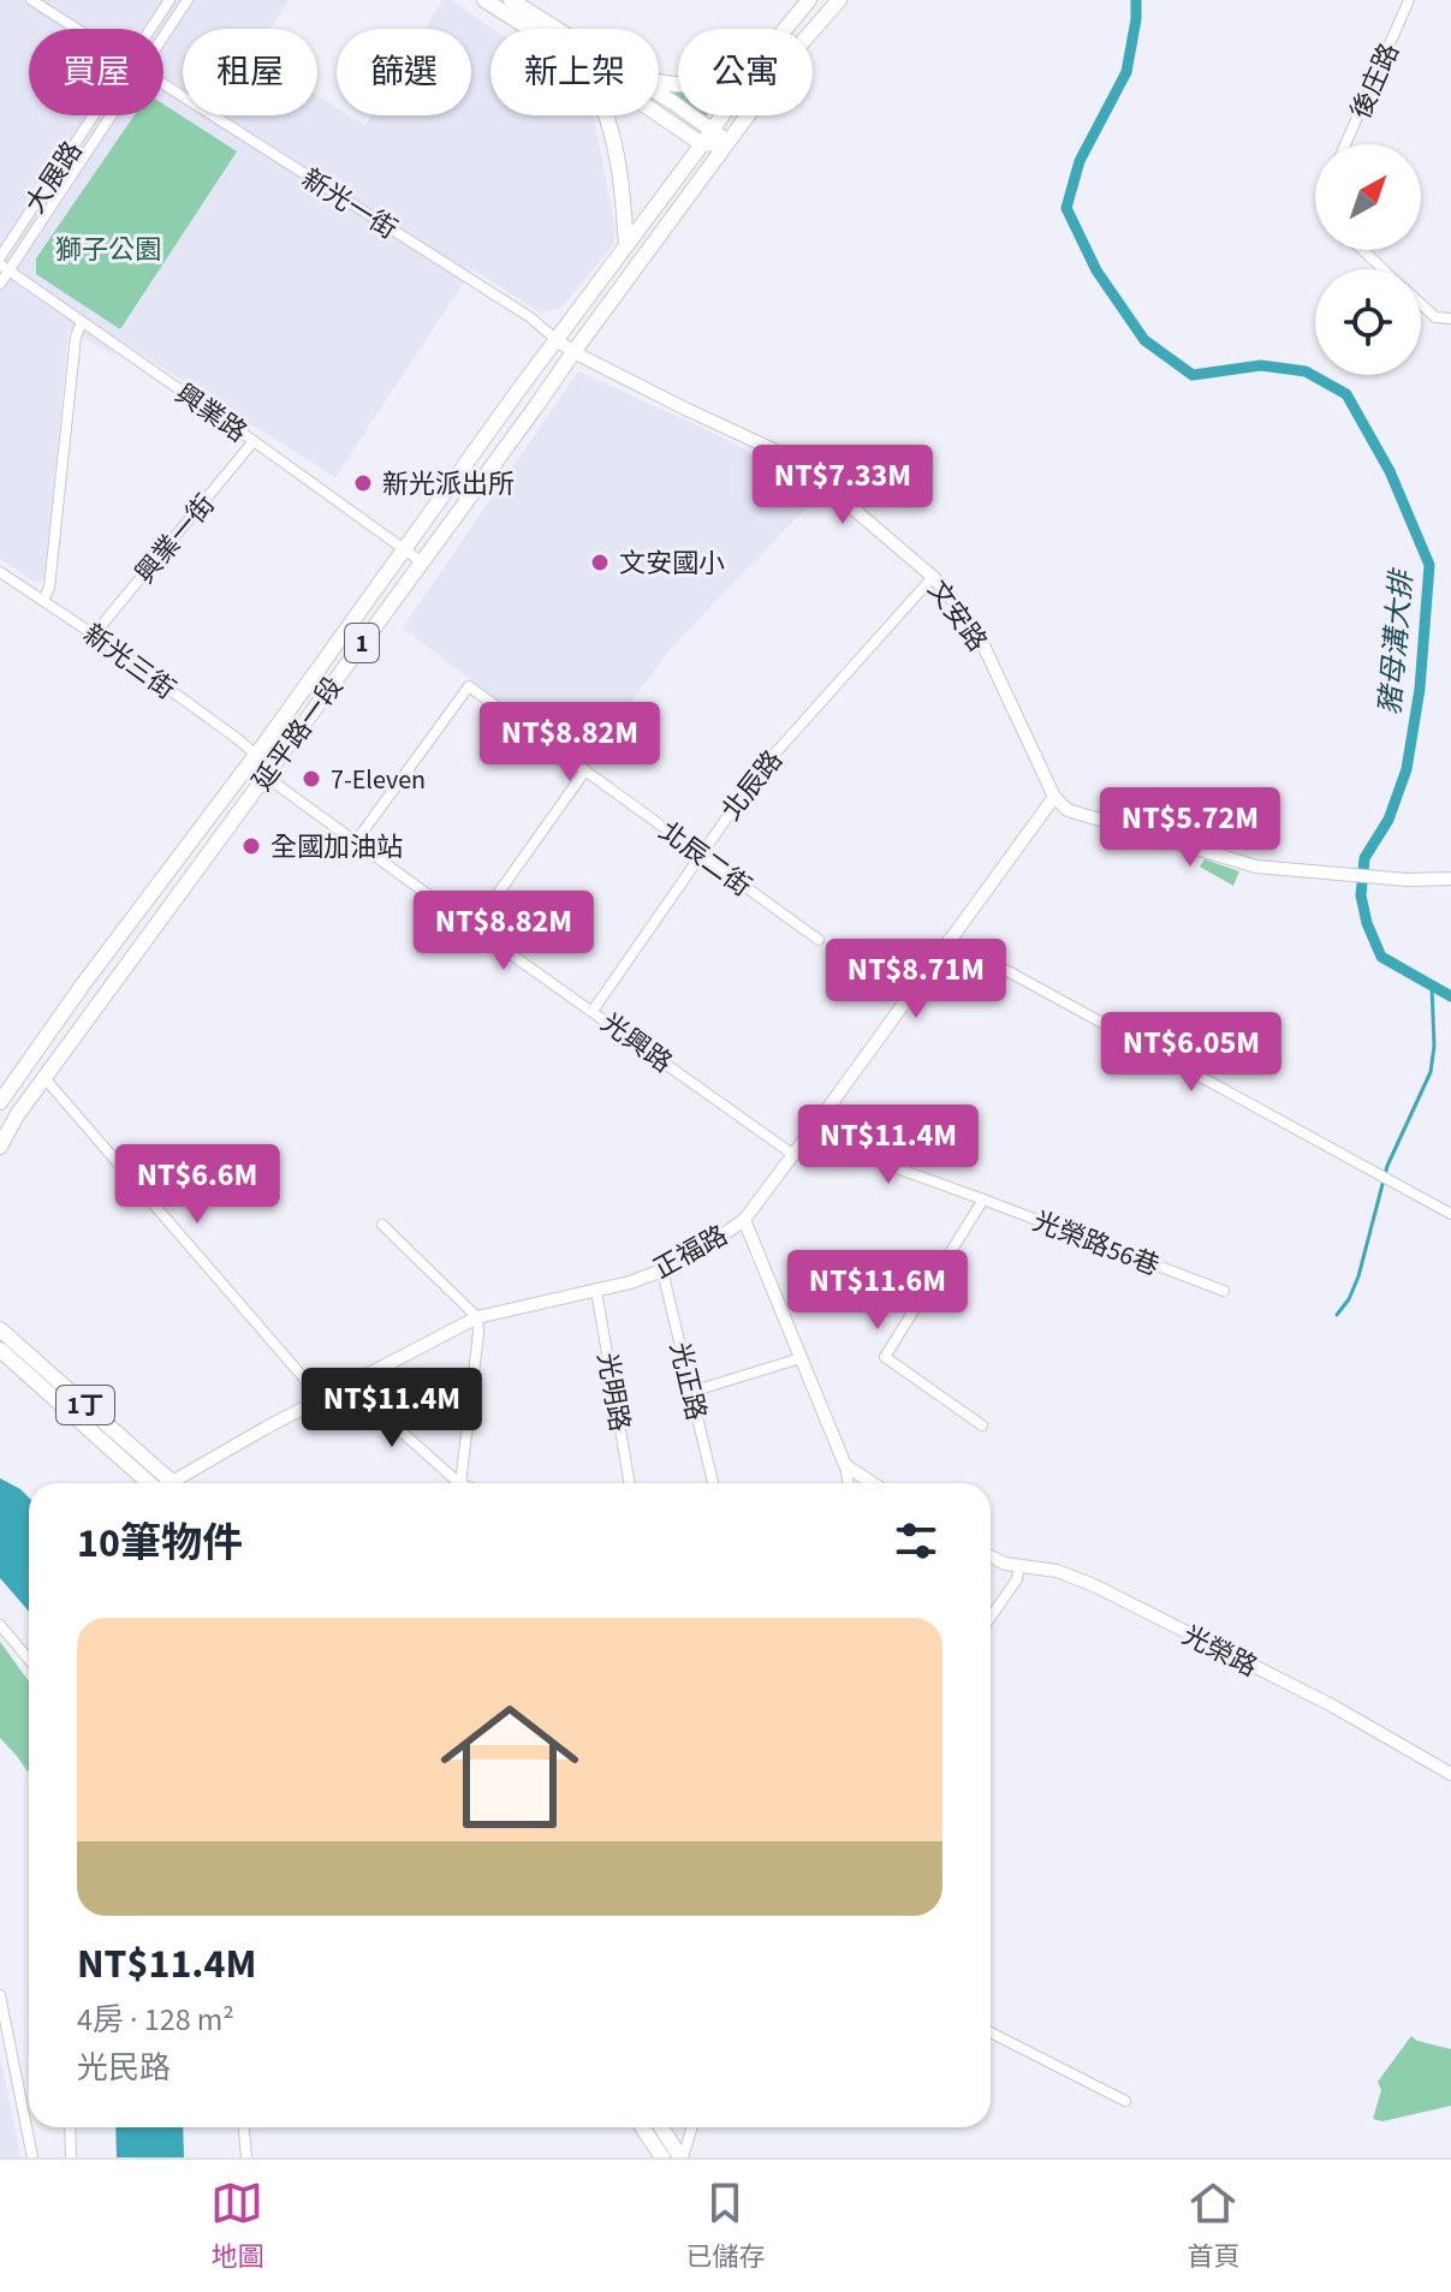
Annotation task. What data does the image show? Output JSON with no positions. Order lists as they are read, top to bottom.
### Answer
{
  "streets": {
    "main road": ["1", "延平路一段", "1丁"],
    "street": [
      "後庄路",
      "大展路",
      "新光一街",
      "興業路",
      "興業一街",
      "文安路",
      "新光三街",
      "北辰路",
      "北辰二街",
      "光興路",
      "光榮路56巷",
      "正福路",
      "光正路",
      "光明路",
      "光榮路"
    ]
  },
  "crossings": [
    ["大展路", "興業路"],
    ["新光一街", "文安路"],
    ["新光一街", "延平路一段"],
    ["興業路", "興業一街"],
    ["興業路", "延平路一段"],
    ["興業一街", "新光三街"],
    ["文安路", "延平路一段"],
    ["文安路", "北辰路"],
    ["文安路", "正福路"],
    ["新光三街", "延平路一段"],
    ["延平路一段", "光興路"],
    ["北辰路", "北辰二街"],
    ["北辰路", "光興路"],
    ["北辰二街", "光興路"],
    ["光興路", "正福路"],
    ["光榮路56巷", "正福路"],
    ["正福路", "光正路"],
    ["正福路", "光明路"]
  ],
  "water": ["豬母溝大排"],
  "parks": ["獅子公園"],
  "places": [
    "新光派出所",
    "文安國小",
    "7-Eleven",
    "全國加油站"
  ],
  "north": "top right",
  "page": {
    "chip": [
      "買屋",
      "租屋",
      "篩選",
      "新上架",
      "公寓"
    ],
    "price": [
      "NT$7.33M",
      "NT$8.82M",
      "NT$5.72M",
      "NT$8.82M",
      "NT$8.71M",
      "NT$6.05M",
      "NT$11.4M",
      "NT$6.6M",
      "NT$11.6M",
      "NT$11.4M"
    ],
    "heading": "10筆物件",
    "list": [
      {
        "name": "NT$11.4M",
        "note": "4房 · 128 m² · 光民路"
      }
    ],
    "tabs": ["地圖", "已儲存", "首頁"]
  }
}
